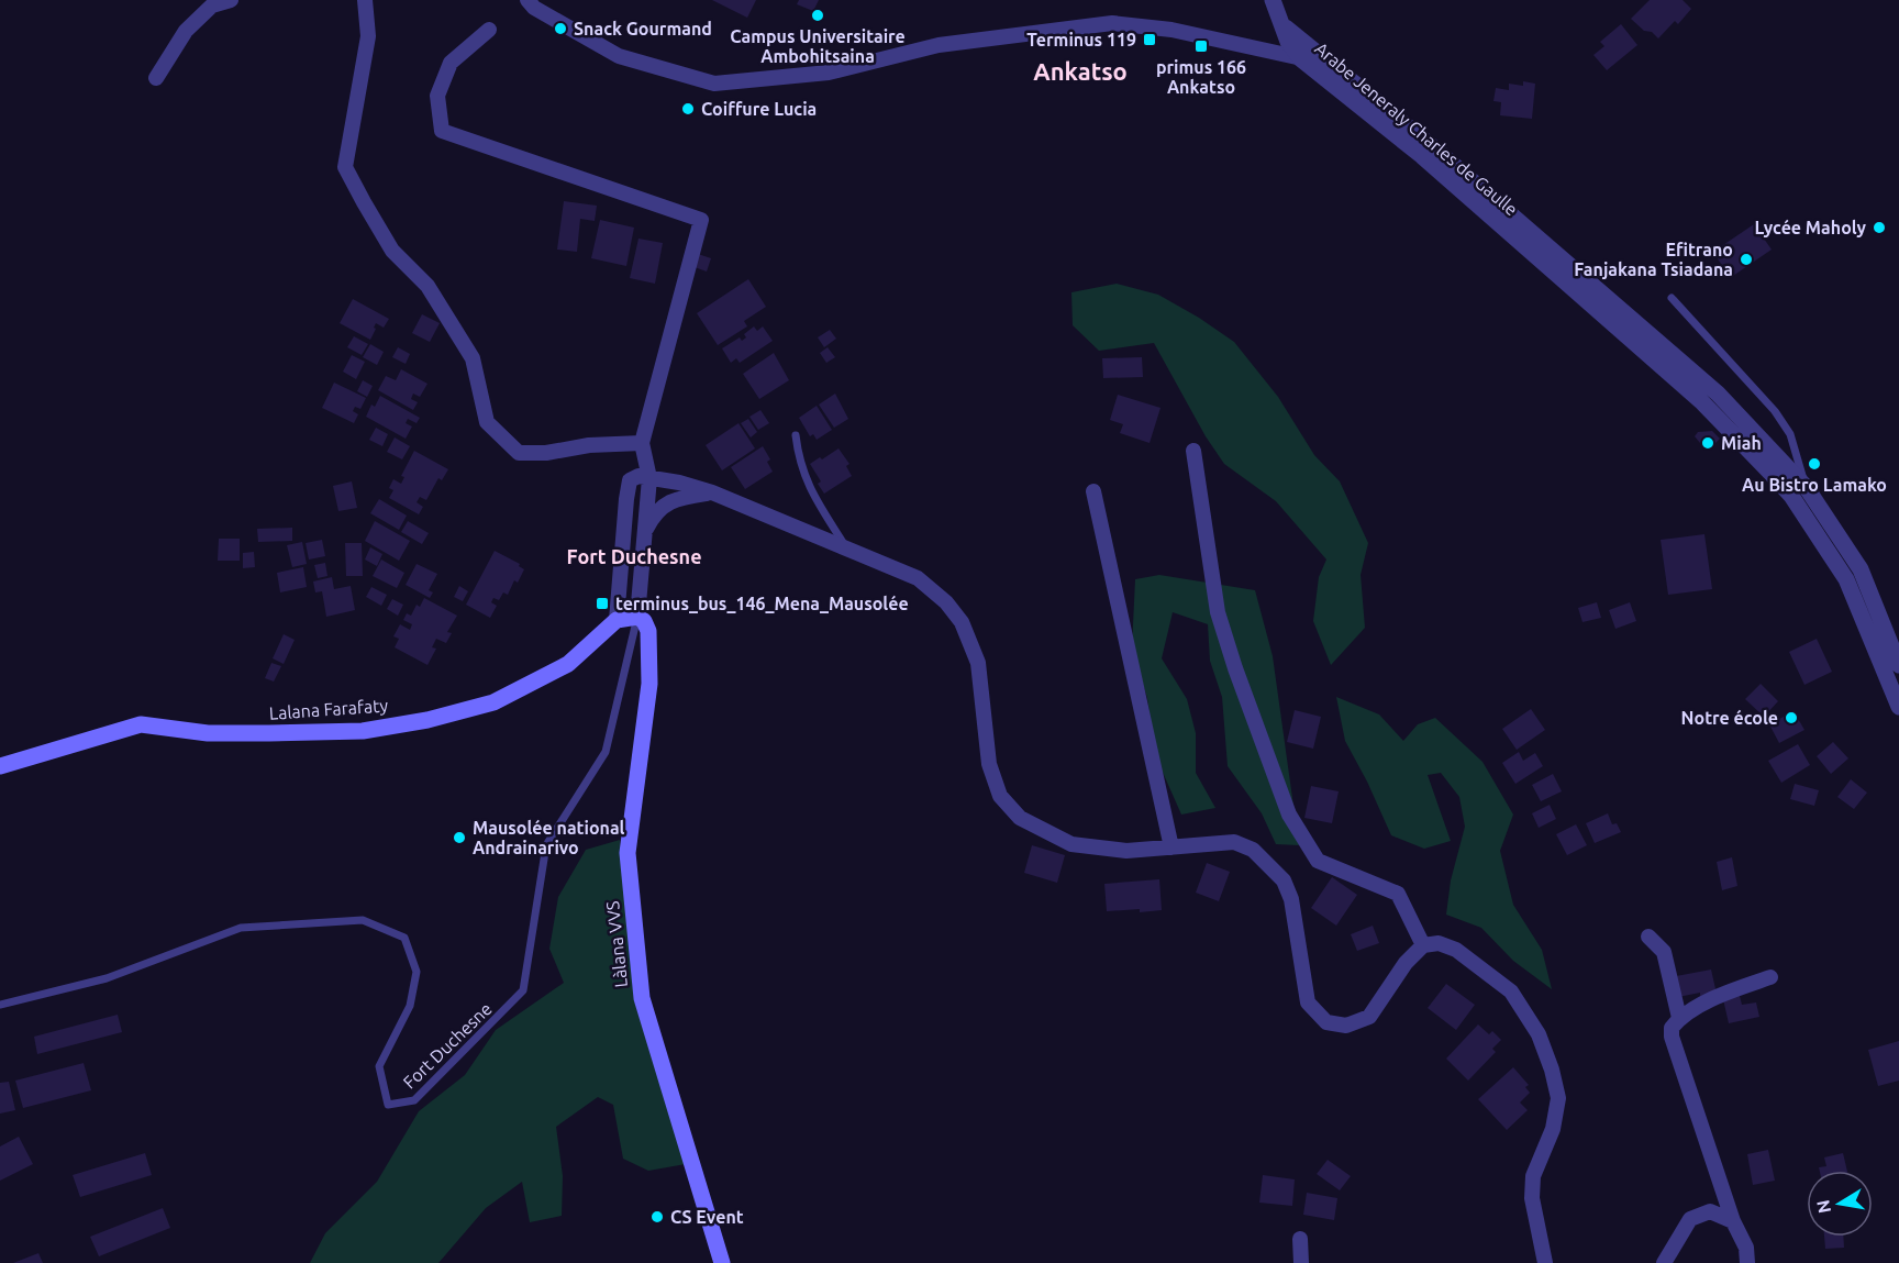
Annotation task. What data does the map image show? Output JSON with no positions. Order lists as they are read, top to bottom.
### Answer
{
  "streets": {
    "main road": ["Lalana Farafaty", "Làlana VVS"],
    "street": ["Arabe Jeneraly Charles de Gaulle"],
    "lane": ["Fort Duchesne"]
  },
  "crossings": [
    ["Làlana VVS", "Fort Duchesne"]
  ],
  "districts": ["Ankatso", "Fort Duchesne"],
  "places": {
    "other": [
      "Campus Universitaire Ambohitsaina",
      "Snack Gourmand",
      "Coiffure Lucia",
      "Lycée Maholy",
      "Efitrano Fanjakana Tsiadana",
      "Miah",
      "Au Bistro Lamako",
      "Notre école",
      "Mausolée national Andrainarivo",
      "CS Event"
    ],
    "transit": ["Terminus 119", "primus 166 Ankatso", "terminus_bus_146_Mena_Mausolée"]
  },
  "north": "left"
}
